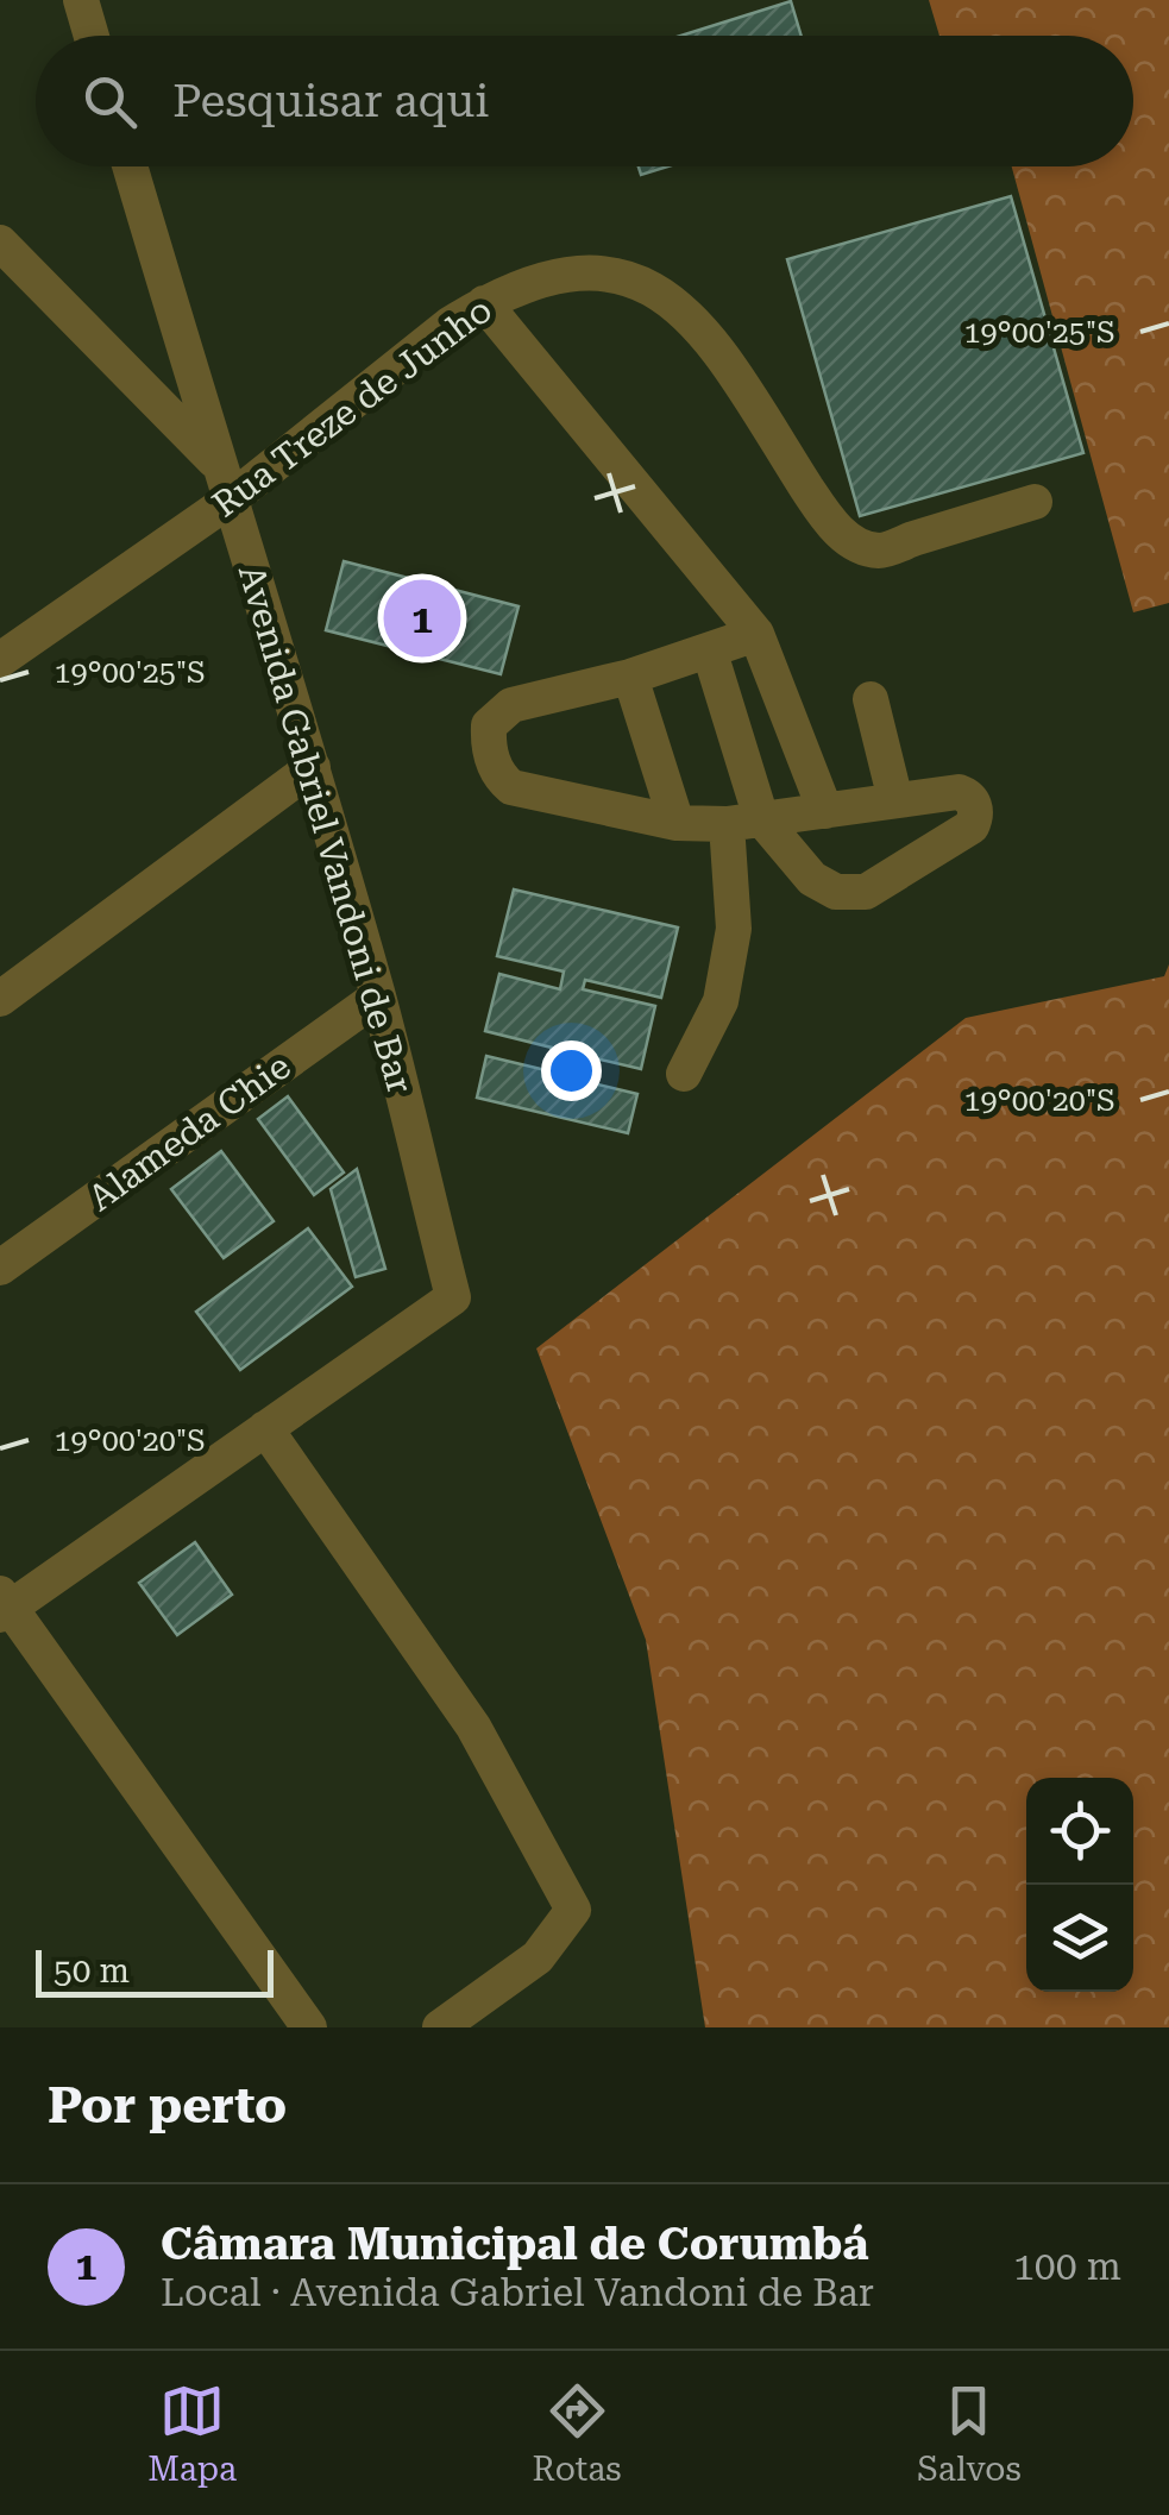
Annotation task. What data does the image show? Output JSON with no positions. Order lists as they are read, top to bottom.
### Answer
{
  "streets": {
    "street": ["Rua Treze de Junho", "Avenida Gabriel Vandoni de Bar", "Alameda Chie"]
  },
  "crossings": [
    ["Rua Treze de Junho", "Avenida Gabriel Vandoni de Bar"],
    ["Avenida Gabriel Vandoni de Bar", "Alameda Chie"]
  ],
  "scale_bar": "50 m",
  "page": {
    "search": "Pesquisar aqui",
    "pins": "1",
    "scale": "50 m",
    "heading": "Por perto",
    "list": [
      {
        "mark": "1",
        "name": "Câmara Municipal de Corumbá",
        "note": "Local · Avenida Gabriel Vandoni de Bar",
        "value": "100 m"
      }
    ],
    "nav": ["Mapa", "Rotas", "Salvos"]
  },
  "coordinates": ["19°00'25\"S", "19°00'20\"S"]
}
